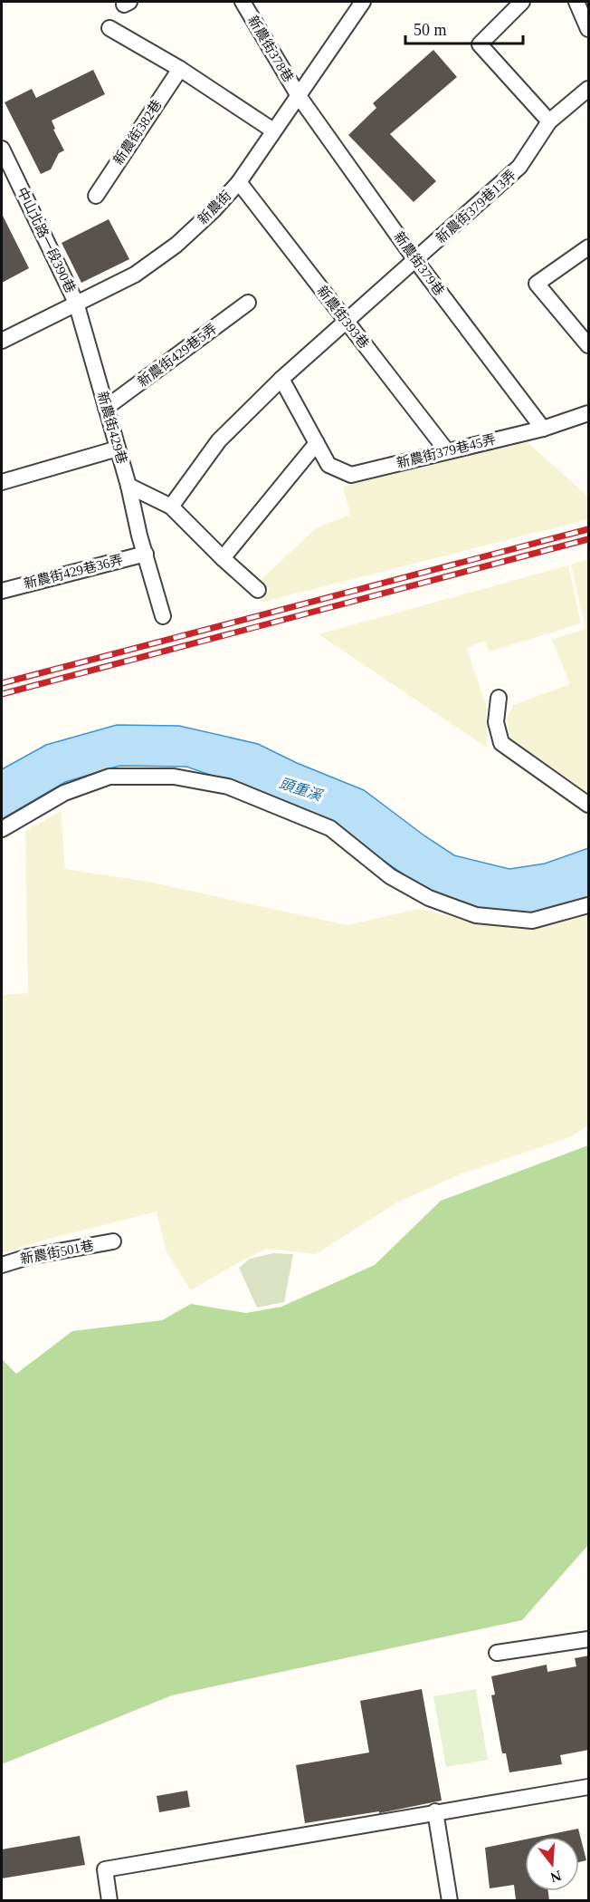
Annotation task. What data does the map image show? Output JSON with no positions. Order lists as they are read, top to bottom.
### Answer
{
  "streets": {
    "street": [
      "新農街378巷",
      "新農街382巷",
      "新農街379巷13弄",
      "新農街",
      "中山北路一段390巷",
      "新農街379巷",
      "新農街393巷",
      "新農街429巷5弄",
      "新農街429巷",
      "新農街379巷45弄",
      "新農街429巷36弄",
      "新農街501巷"
    ]
  },
  "crossings": [
    ["新農街378巷", "新農街"],
    ["新農街378巷", "新農街379巷"],
    ["新農街379巷13弄", "新農街379巷"],
    ["新農街379巷13弄", "新農街393巷"],
    ["新農街379巷13弄", "新農街379巷45弄"],
    ["新農街", "中山北路一段390巷"],
    ["新農街", "新農街379巷"],
    ["新農街", "新農街393巷"],
    ["新農街", "新農街429巷"],
    ["中山北路一段390巷", "新農街429巷"],
    ["新農街379巷", "新農街379巷45弄"],
    ["新農街393巷", "新農街379巷45弄"],
    ["新農街429巷5弄", "新農街429巷"],
    ["新農街429巷", "新農街429巷36弄"]
  ],
  "water": ["頭重溪"],
  "scale_bar": "50 m",
  "north": "bottom"
}
